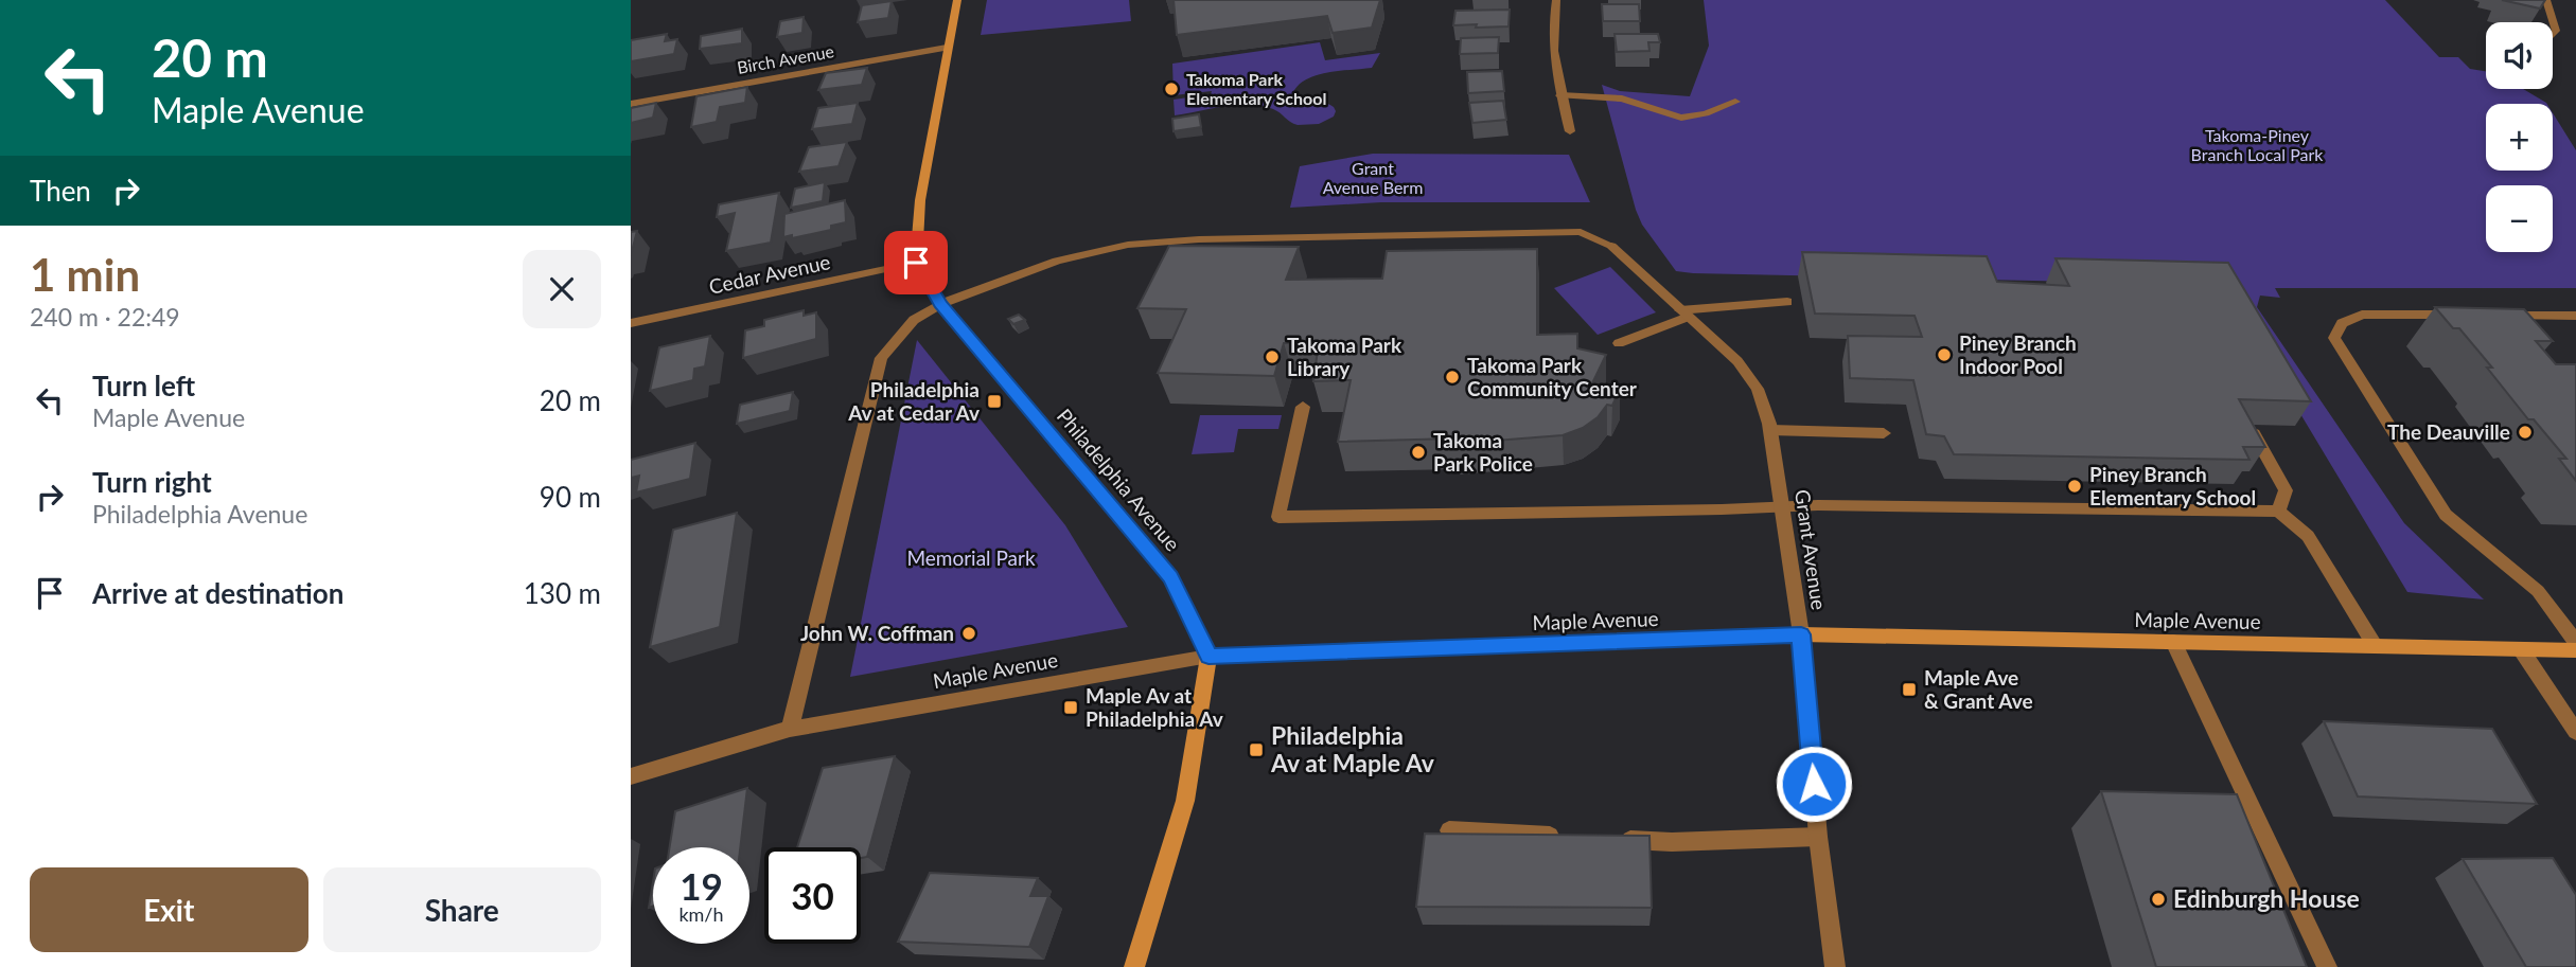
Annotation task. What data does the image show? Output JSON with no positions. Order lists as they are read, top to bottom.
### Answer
{
  "streets": {
    "main road": ["Philadelphia Avenue", "Maple Avenue"],
    "street": ["Birch Avenue", "Cedar Avenue", "Grant Avenue"]
  },
  "crossings": [
    ["Cedar Avenue", "Philadelphia Avenue"],
    ["Philadelphia Avenue", "Grant Avenue"],
    ["Philadelphia Avenue", "Maple Avenue"],
    ["Grant Avenue", "Maple Avenue"]
  ],
  "parks": ["Takoma-Piney Branch Local Park", "Grant Avenue Berm", "Memorial Park"],
  "places": {
    "other": [
      "Takoma Park Elementary School",
      "Piney Branch Indoor Pool",
      "Takoma Park Library",
      "Takoma Park Community Center",
      "The Deauville",
      "Takoma Park Police",
      "Piney Branch Elementary School",
      "John W. Coffman",
      "Edinburgh House"
    ],
    "transit": [
      "Philadelphia Av at Cedar Av",
      "Maple Ave & Grant Ave",
      "Maple Av at Philadelphia Av",
      "Philadelphia Av at Maple Av"
    ]
  },
  "page": {
    "turn": ["20 m", "Maple Avenue"],
    "map_buttons": ["+", "−"],
    "then": "Then",
    "heading": ["1 min", "240 m · 22:49"],
    "list": [
      {
        "name": "Turn left",
        "note": "Maple Avenue",
        "value": "20 m"
      },
      {
        "name": "Turn right",
        "note": "Philadelphia Avenue",
        "value": "90 m"
      },
      {
        "name": "Arrive at destination",
        "value": "130 m"
      }
    ],
    "speed": "19 km/h",
    "limit": "30",
    "buttons": ["Exit", "Share"]
  }
}
